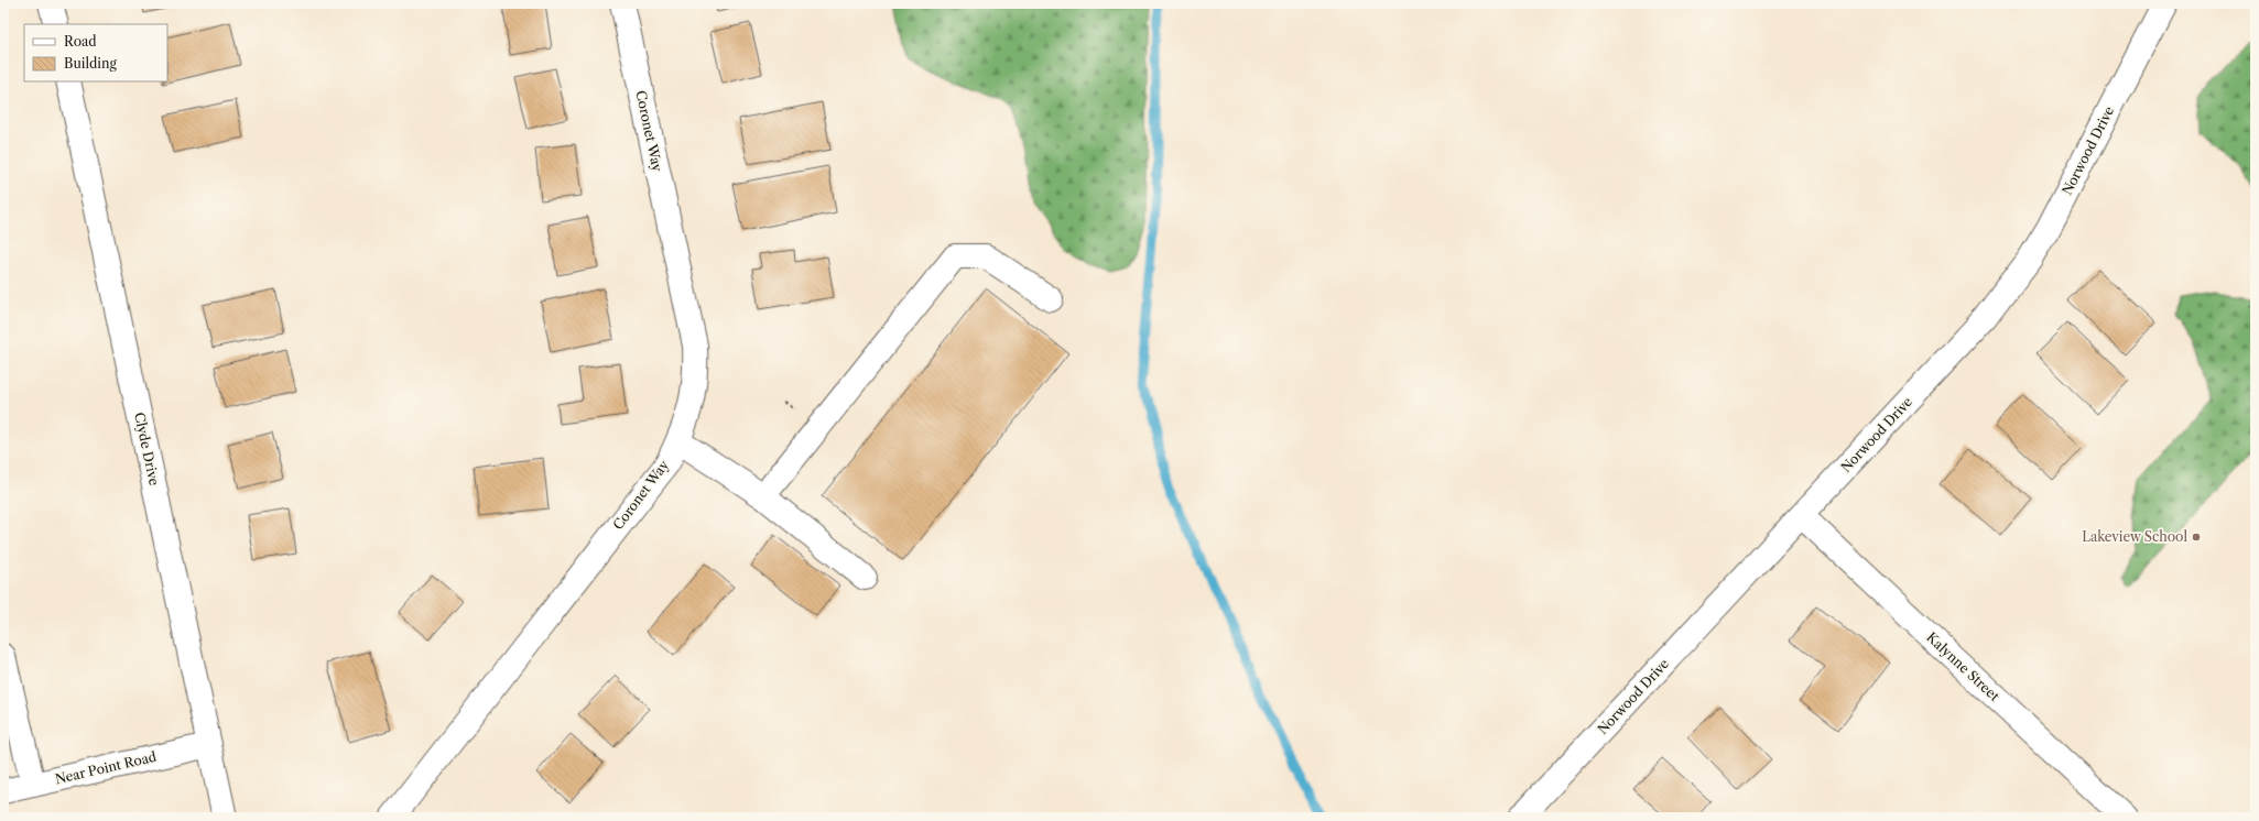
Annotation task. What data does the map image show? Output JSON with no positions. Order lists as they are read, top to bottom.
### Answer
{
  "streets": {
    "street": [
      "Coronet Way",
      "Norwood Drive",
      "Clyde Drive",
      "Kalynne Street",
      "Near Point Road"
    ]
  },
  "crossings": [
    ["Norwood Drive", "Kalynne Street"],
    ["Clyde Drive", "Near Point Road"]
  ],
  "places": ["Lakeview School"],
  "legend": ["Road", "Building"]
}
